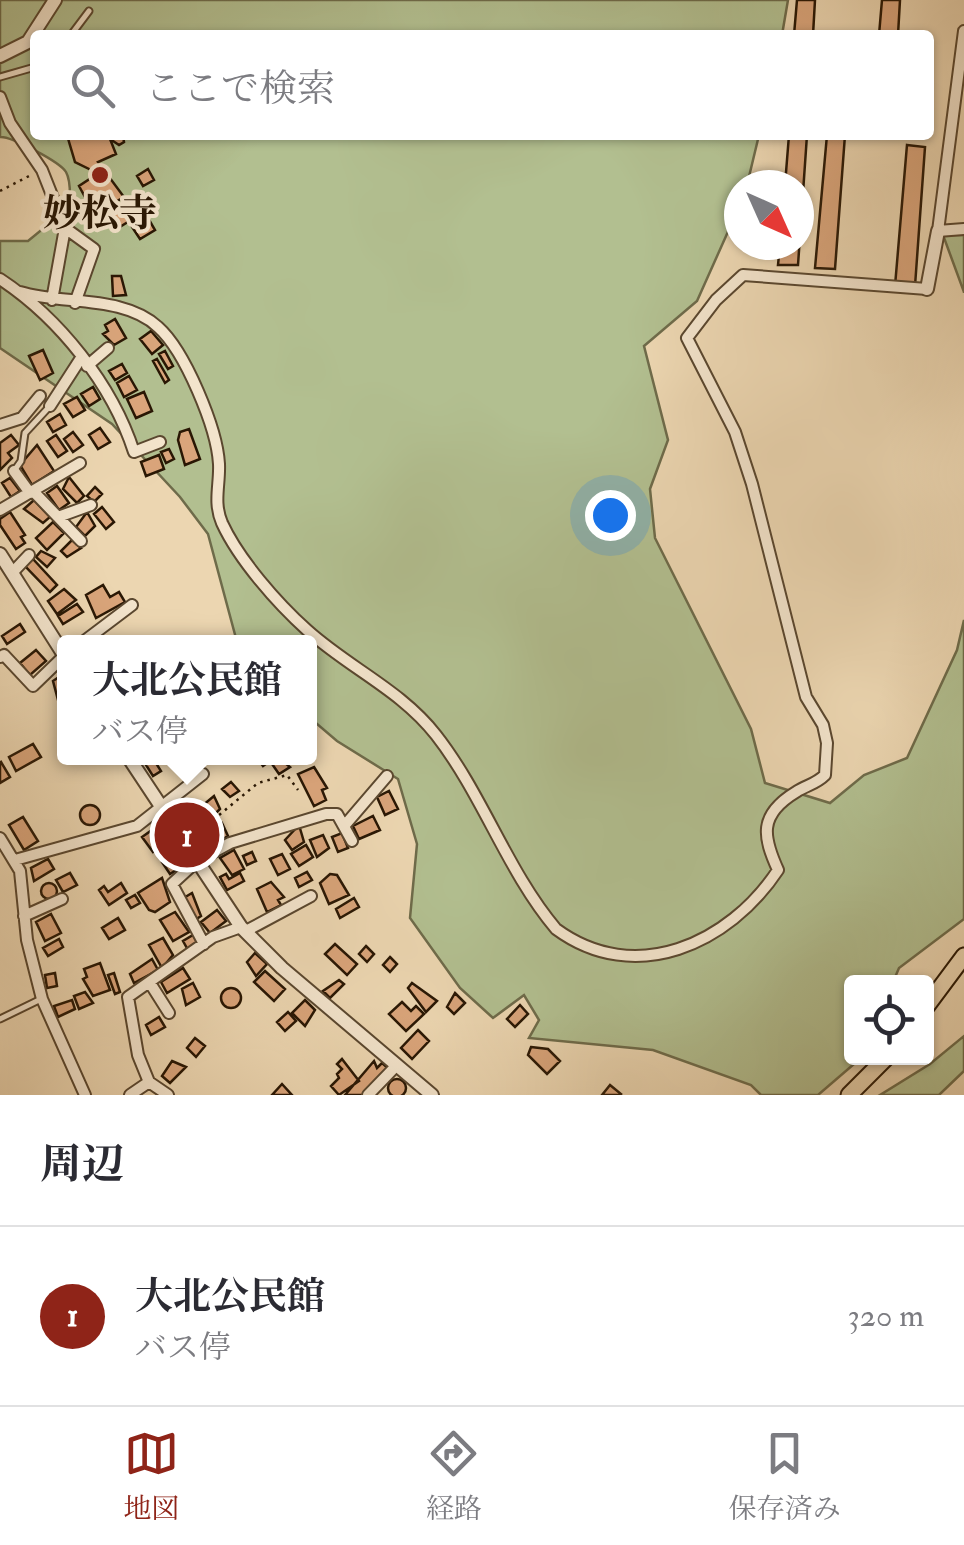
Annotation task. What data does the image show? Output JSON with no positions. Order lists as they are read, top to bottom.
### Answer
{
  "places": ["妙松寺"],
  "north": "bottom right",
  "page": {
    "search": "ここで検索",
    "popup": ["大北公民館", "バス停"],
    "pins": "1",
    "heading": "周辺",
    "list": [
      {
        "mark": "1",
        "name": "大北公民館",
        "note": "バス停",
        "value": "320 m"
      }
    ],
    "nav": ["地図", "経路", "保存済み"]
  }
}
